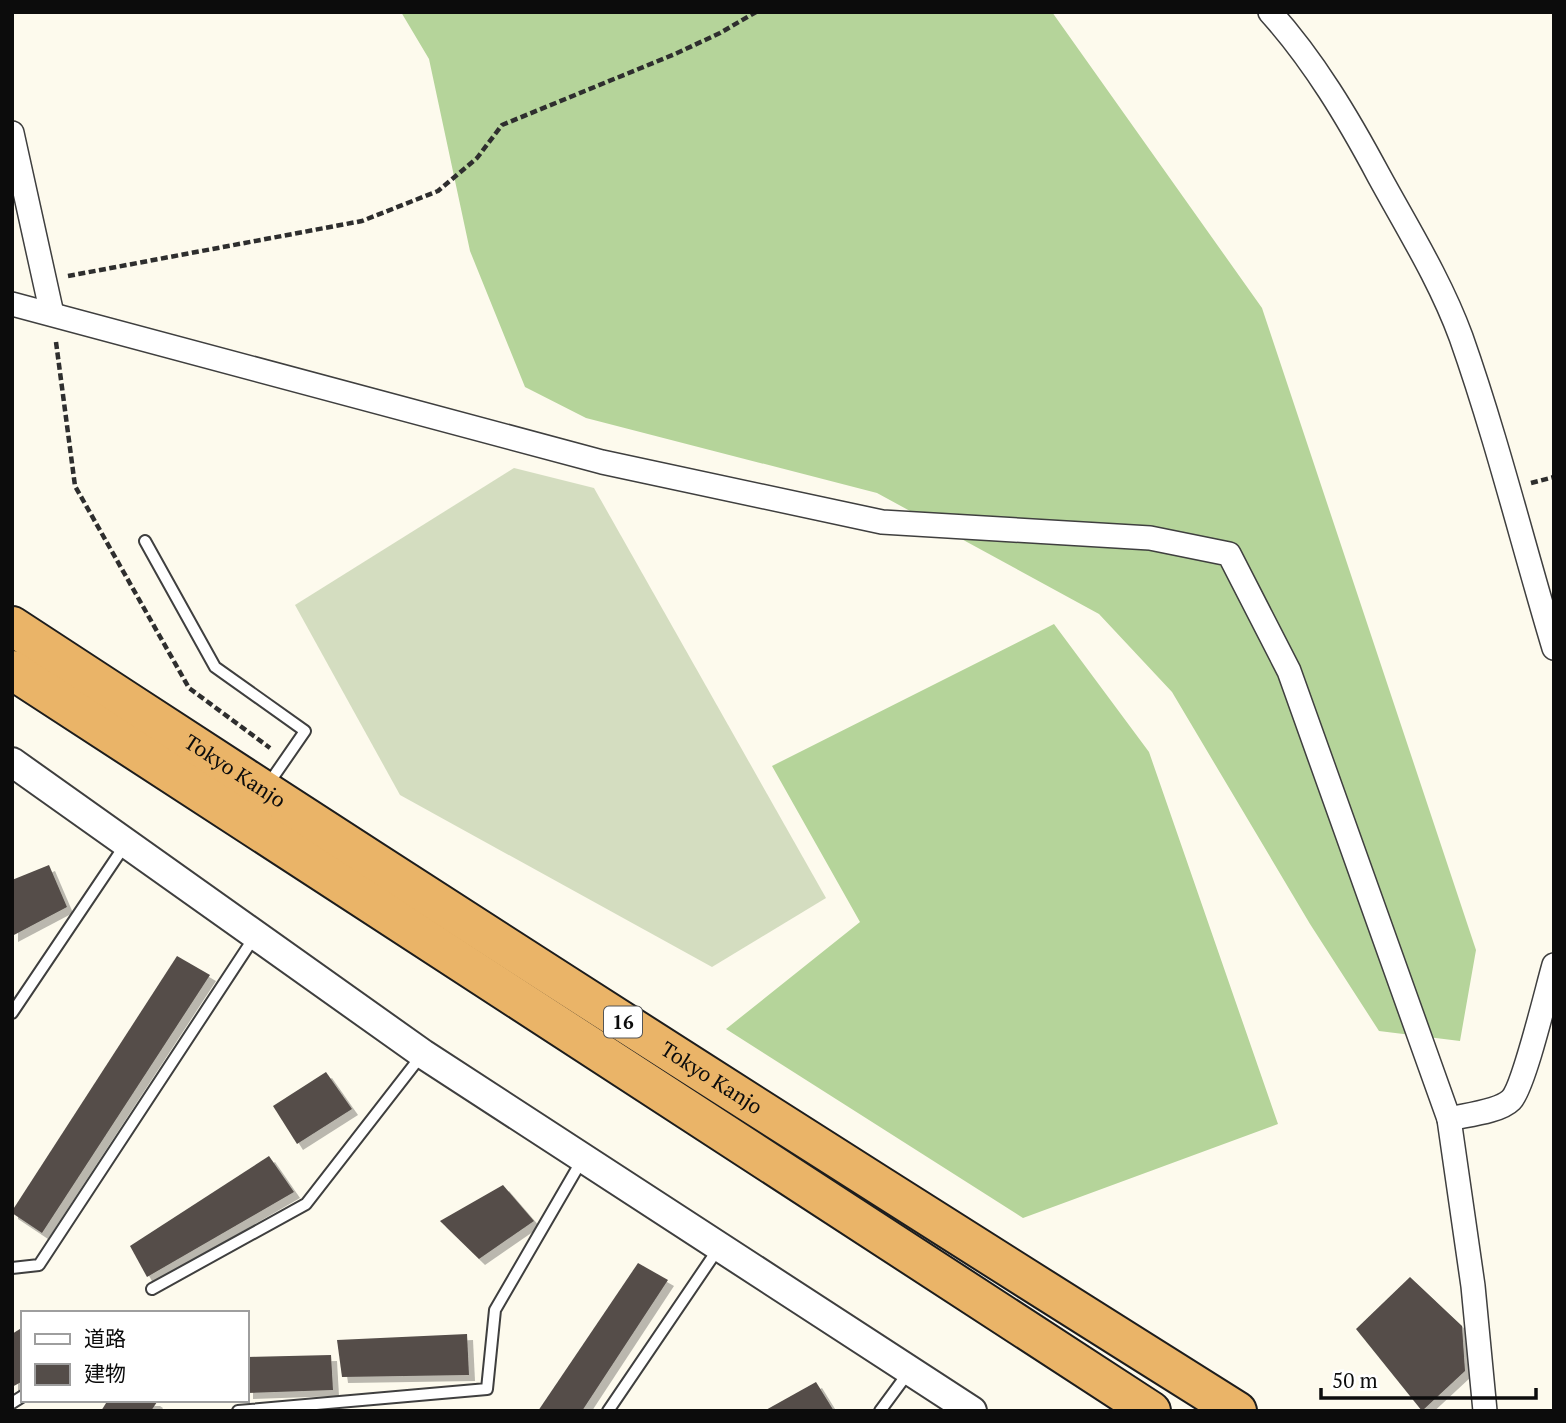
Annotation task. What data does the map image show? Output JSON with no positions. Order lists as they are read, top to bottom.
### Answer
{
  "streets": {
    "highway": ["Tokyo Kanjo", "16"]
  },
  "legend": ["道路", "建物"],
  "scale_bar": "50 m"
}
